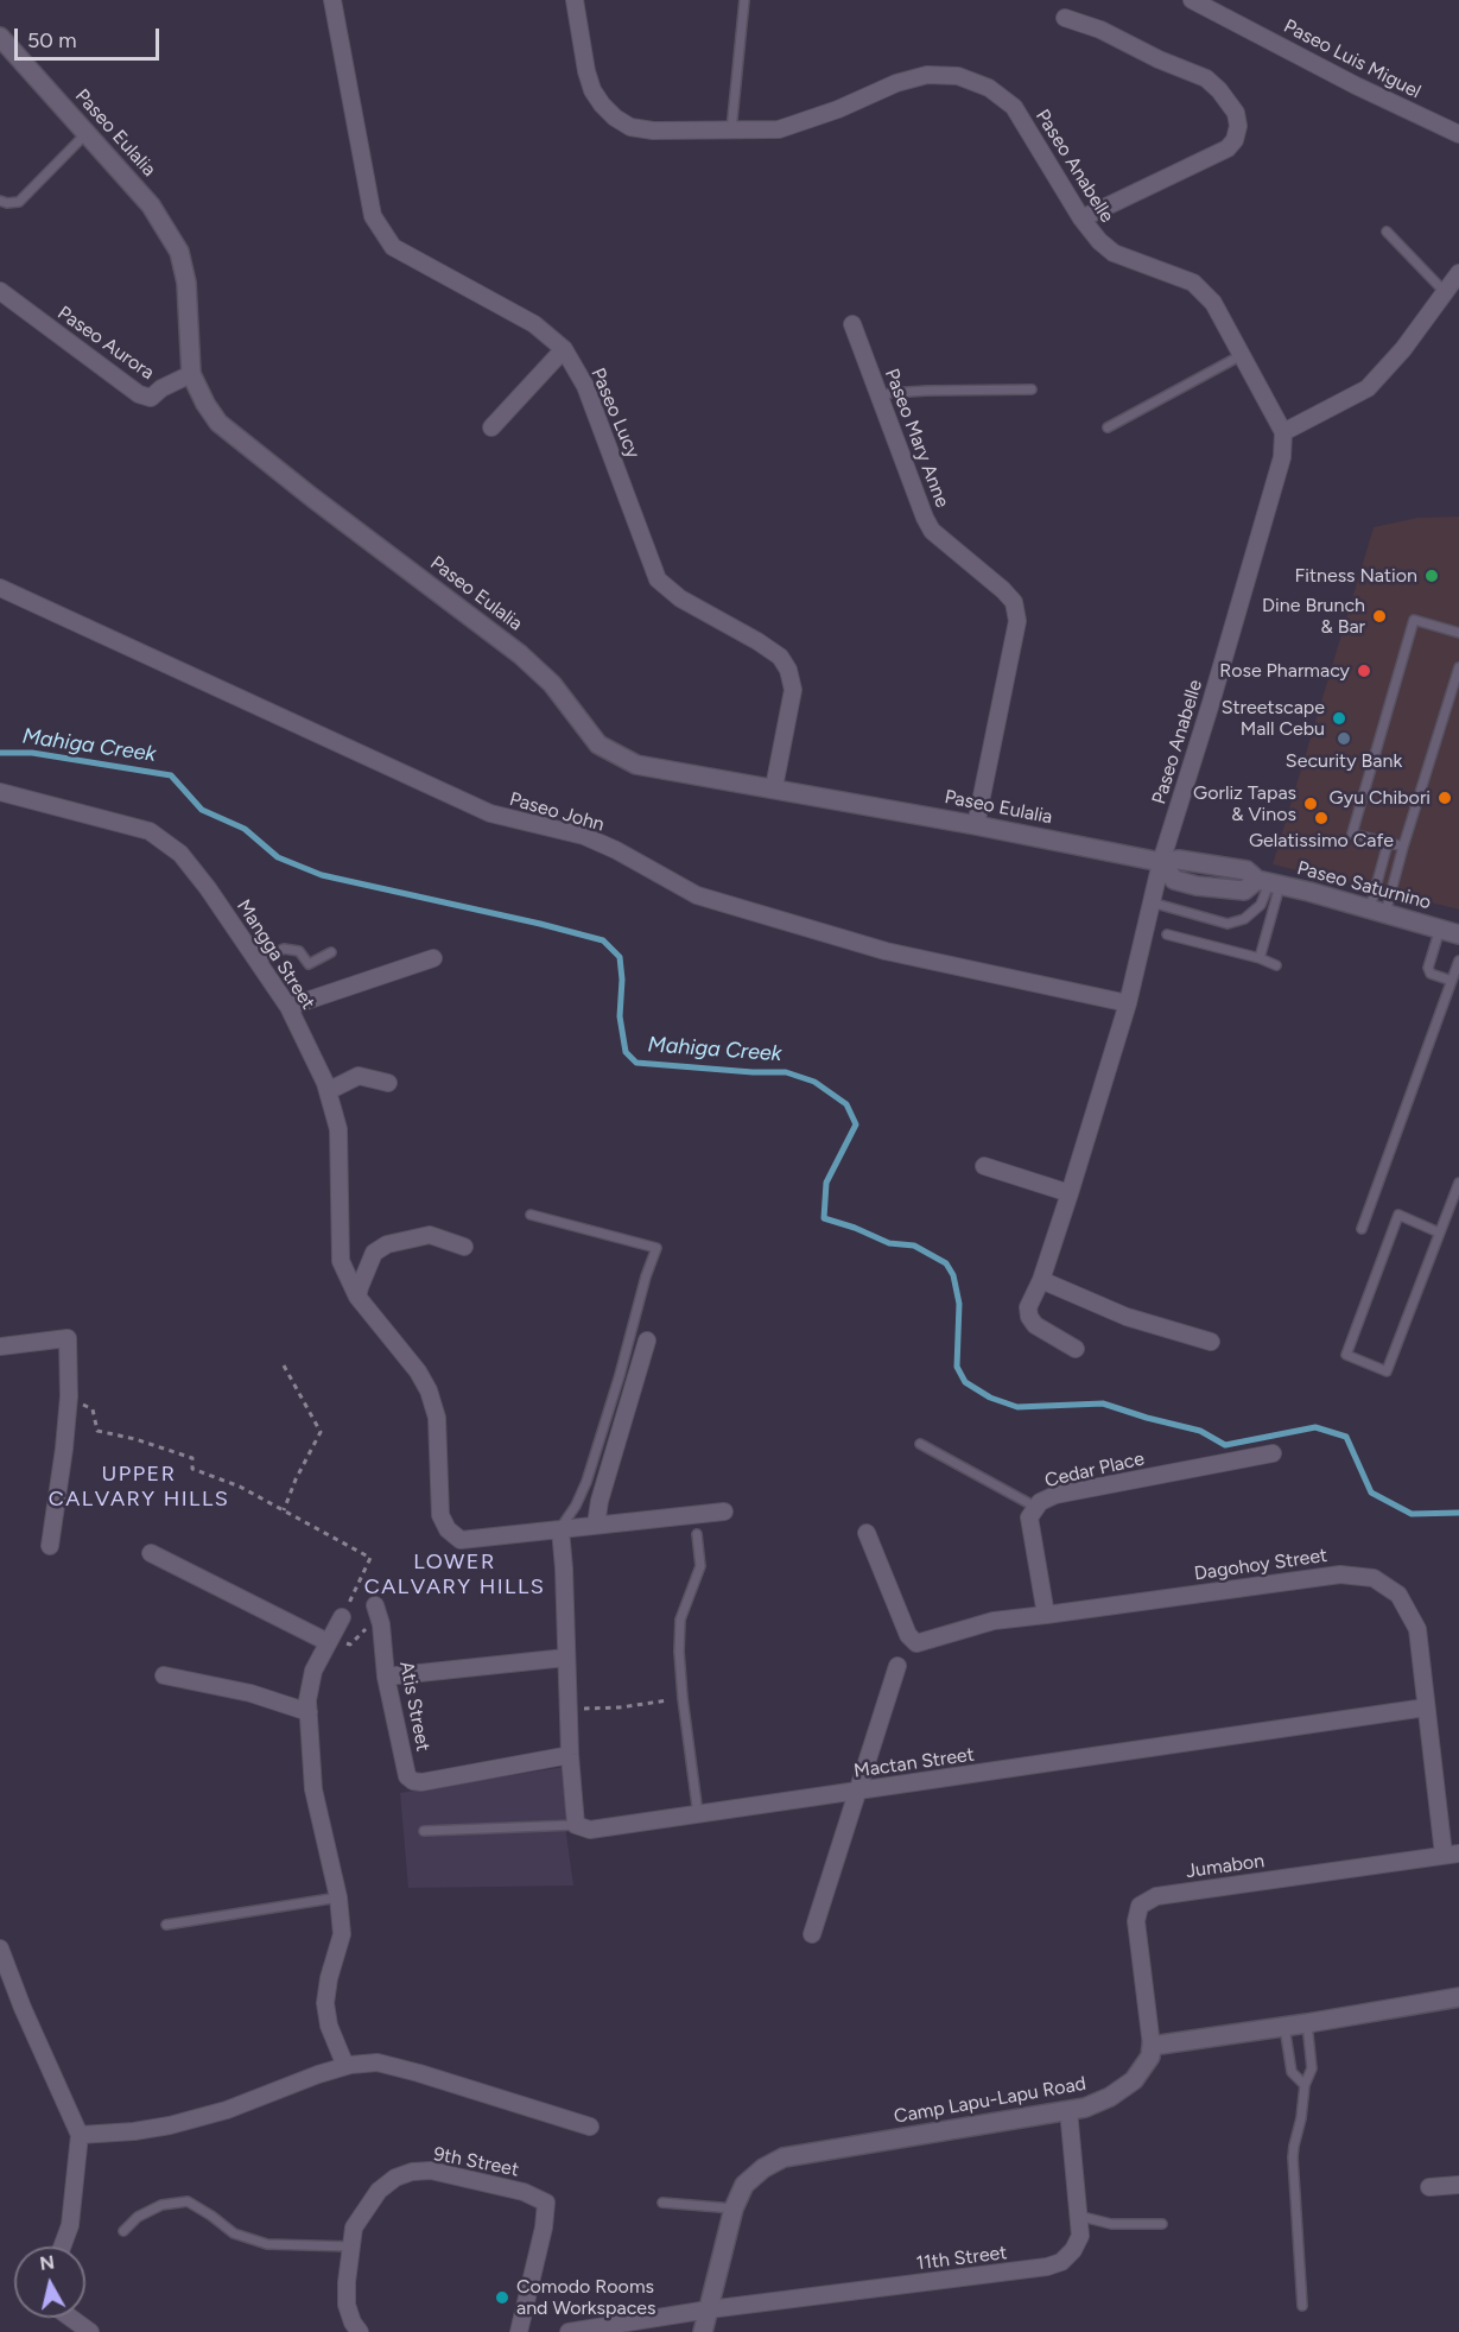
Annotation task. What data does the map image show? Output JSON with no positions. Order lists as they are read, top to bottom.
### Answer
{
  "streets": {
    "street": [
      "Paseo Luis Miguel",
      "Paseo Eulalia",
      "Paseo Anabelle",
      "Paseo Aurora",
      "Paseo Lucy",
      "Paseo Mary Anne",
      "Paseo John",
      "Paseo Saturnino",
      "Mangga Street",
      "Cedar Place",
      "Dagohoy Street",
      "Atis Street",
      "Mactan Street",
      "Jumabon",
      "Camp Lapu-Lapu Road",
      "9th Street",
      "11th Street"
    ]
  },
  "crossings": [
    ["Paseo Eulalia", "Paseo Anabelle"],
    ["Paseo Eulalia", "Paseo Aurora"],
    ["Paseo Eulalia", "Paseo Lucy"],
    ["Paseo Eulalia", "Paseo Mary Anne"],
    ["Paseo Eulalia", "Paseo Saturnino"],
    ["Paseo Anabelle", "Paseo John"],
    ["Paseo Anabelle", "Paseo Saturnino"],
    ["Cedar Place", "Dagohoy Street"],
    ["Dagohoy Street", "Mactan Street"],
    ["Dagohoy Street", "Jumabon"],
    ["Jumabon", "Camp Lapu-Lapu Road"],
    ["Camp Lapu-Lapu Road", "11th Street"]
  ],
  "districts": ["UPPER CALVARY HILLS", "LOWER CALVARY HILLS"],
  "water": ["Mahiga Creek"],
  "places": [
    "Fitness Nation",
    "Dine Brunch & Bar",
    "Rose Pharmacy",
    "Streetscape Mall Cebu",
    "Security Bank",
    "Gyu Chibori",
    "Gorliz Tapas & Vinos",
    "Gelatissimo Cafe",
    "Comodo Rooms and Workspaces"
  ],
  "scale_bar": "50 m",
  "north": "top"
}
